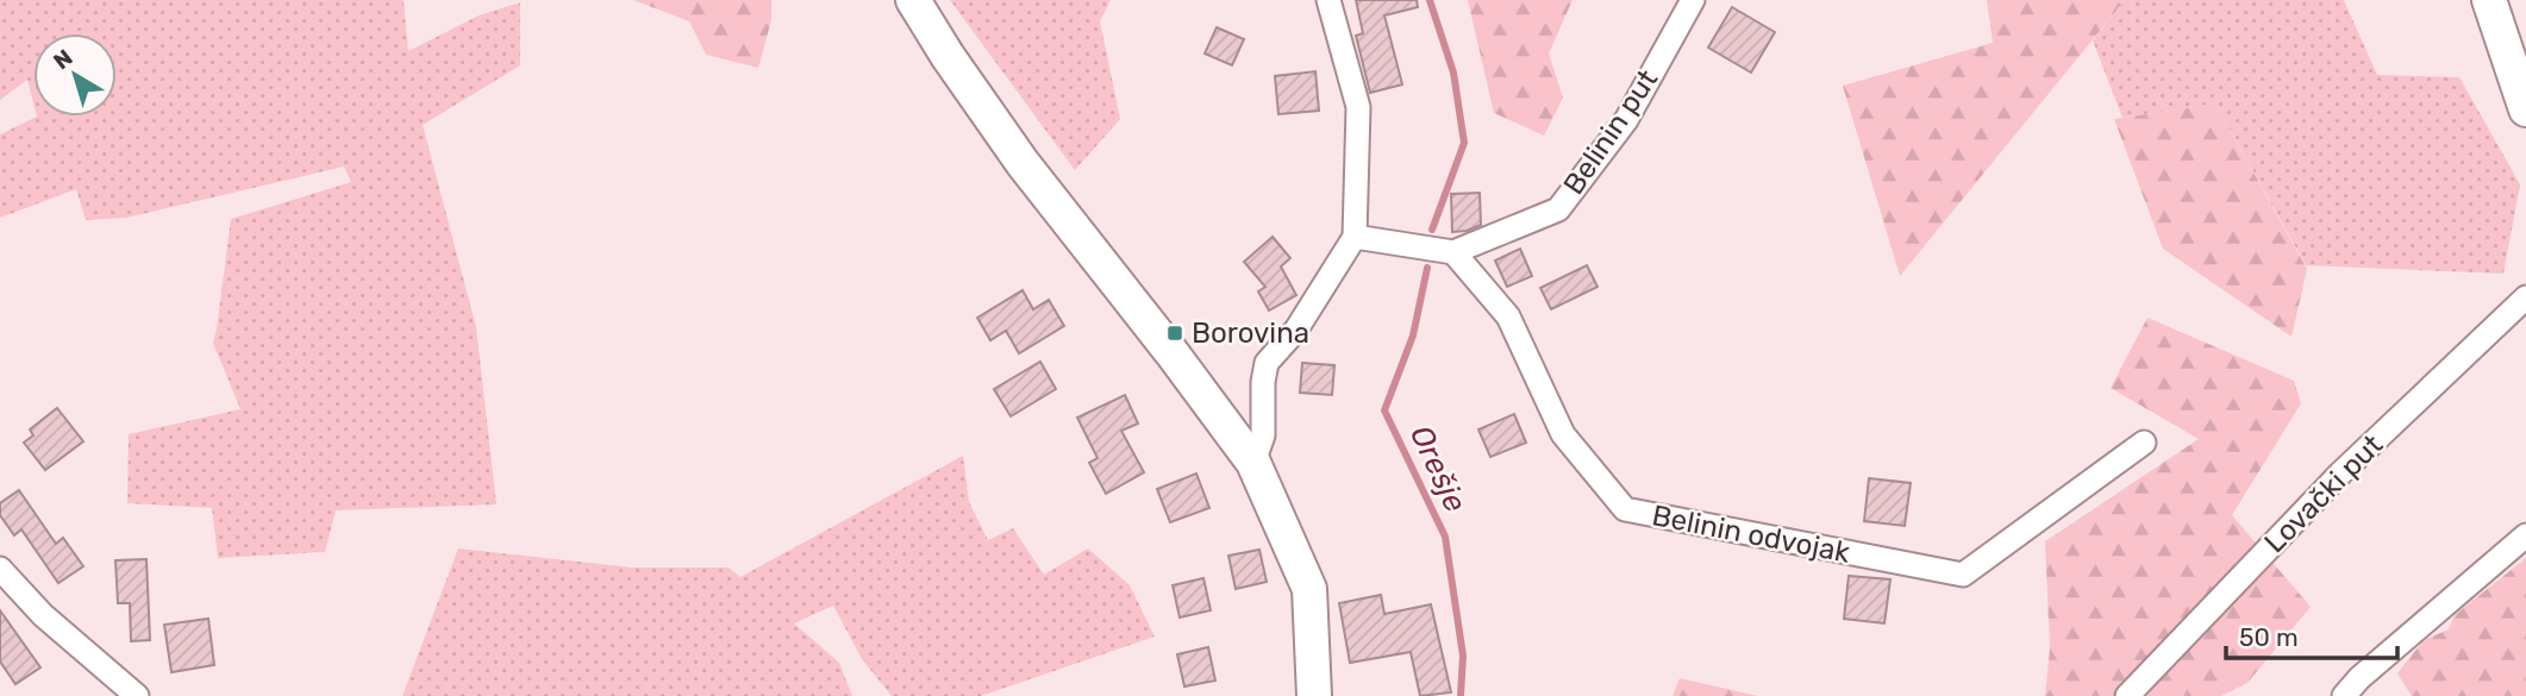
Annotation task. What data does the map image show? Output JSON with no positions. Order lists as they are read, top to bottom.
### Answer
{
  "streets": {
    "street": ["Belinin put", "Lovački put", "Belinin odvojak"]
  },
  "crossings": [
    ["Belinin put", "Belinin odvojak"]
  ],
  "water": ["Orešje"],
  "places": {
    "transit": ["Borovina"]
  },
  "scale_bar": "50 m",
  "north": "top left"
}
